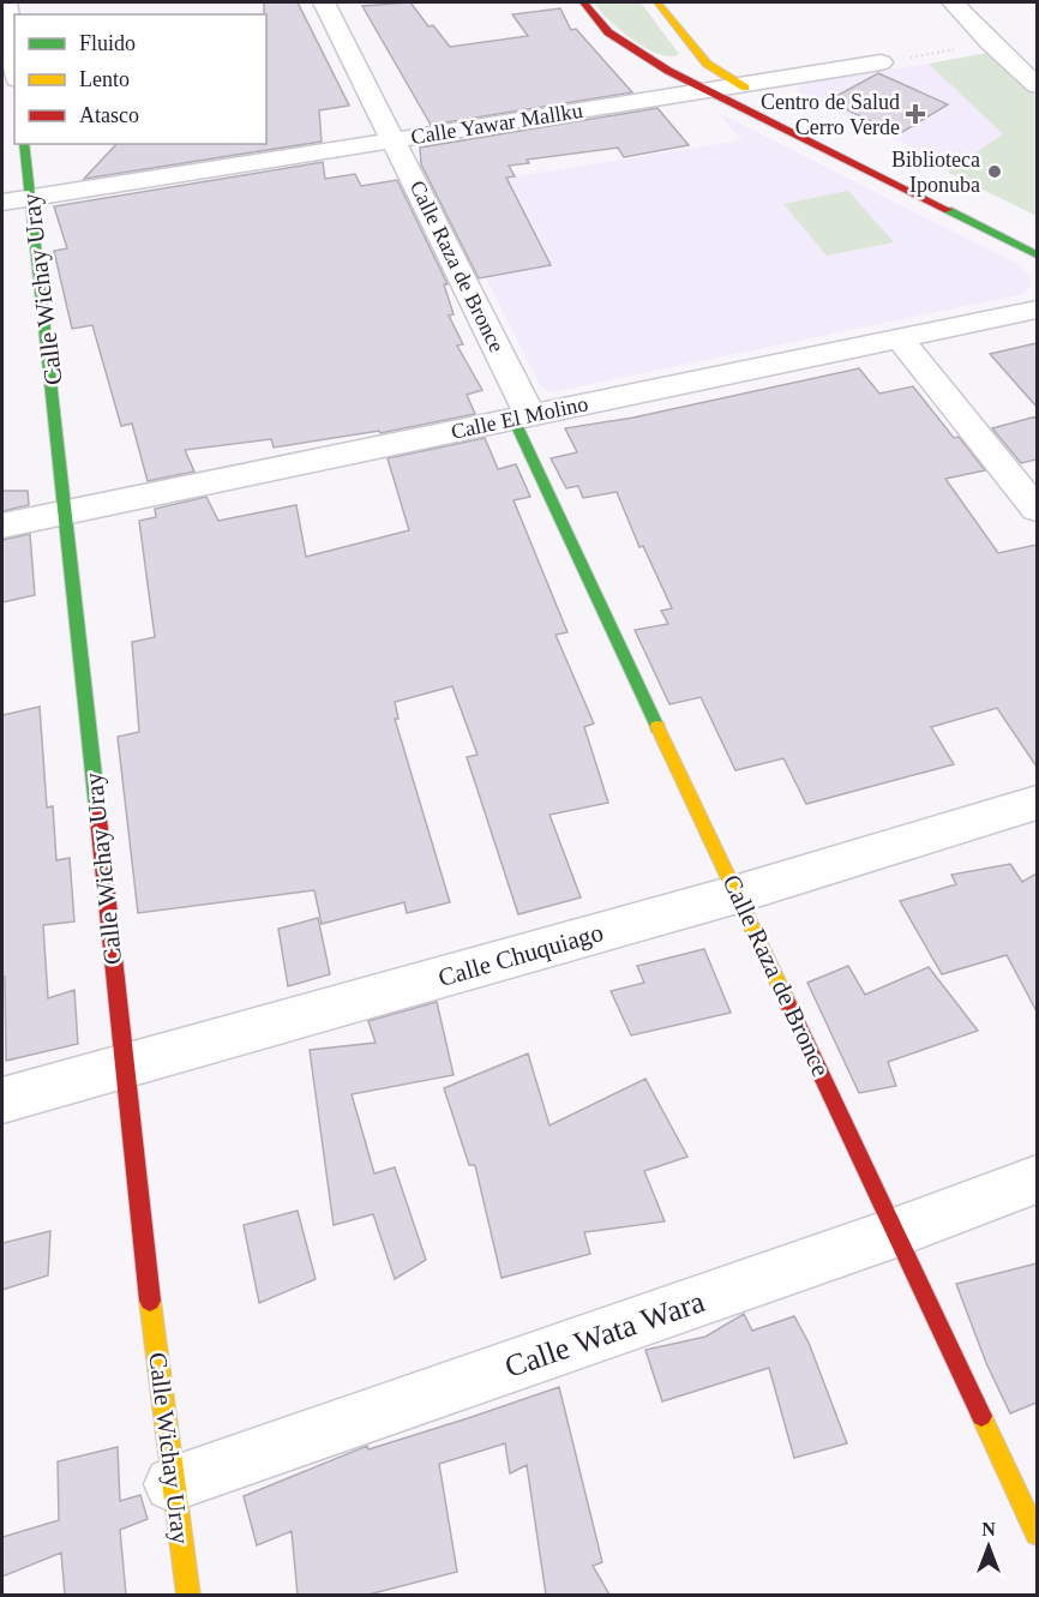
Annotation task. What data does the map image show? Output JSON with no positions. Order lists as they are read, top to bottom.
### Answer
{
  "streets": {
    "street": [
      "Calle Yawar Mallku",
      "Calle Raza de Bronce",
      "Calle Wichay Uray",
      "Calle El Molino",
      "Calle Chuquiago",
      "Calle Wata Wara"
    ]
  },
  "crossings": [
    ["Calle Yawar Mallku", "Calle Raza de Bronce"],
    ["Calle Yawar Mallku", "Calle Wichay Uray"],
    ["Calle Raza de Bronce", "Calle El Molino"],
    ["Calle Raza de Bronce", "Calle Chuquiago"],
    ["Calle Raza de Bronce", "Calle Wata Wara"],
    ["Calle Wichay Uray", "Calle El Molino"],
    ["Calle Wichay Uray", "Calle Chuquiago"],
    ["Calle Wichay Uray", "Calle Wata Wara"]
  ],
  "places": {
    "health": ["Centro de Salud Cerro Verde"],
    "other": ["Biblioteca Iponuba"]
  },
  "legend": ["Fluido", "Lento", "Atasco"],
  "north": "top"
}
